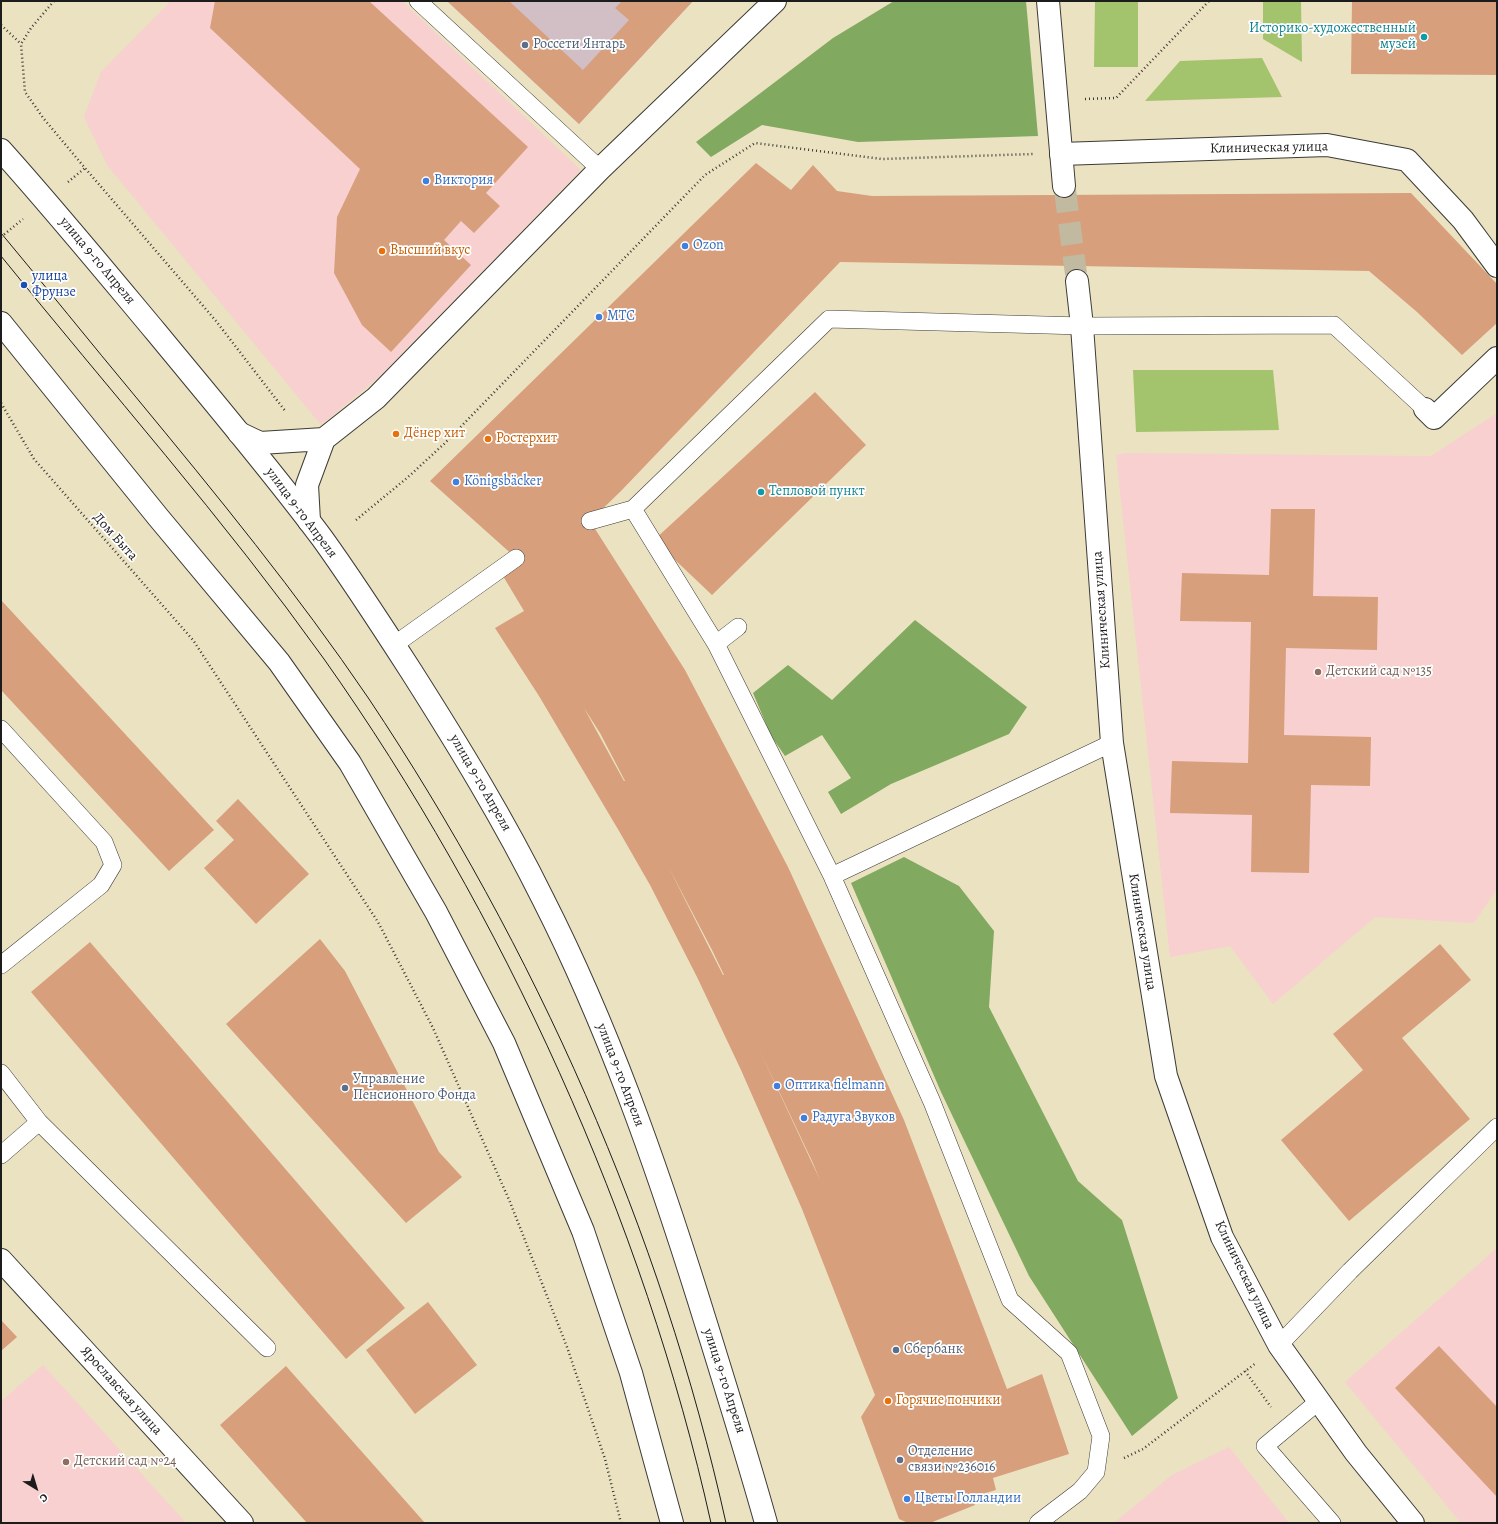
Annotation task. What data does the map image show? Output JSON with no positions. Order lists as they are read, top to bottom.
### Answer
{
  "streets": {
    "street": ["Клиническая улица", "улица 9-го Апреля", "Ярославская улица"],
    "path": ["Дом Быта"]
  },
  "places": [
    "Историко-художественный музей",
    "Россети Янтарь",
    "Виктория",
    "Ozon",
    "Высший вкус",
    "улица Фрунзе",
    "МТС",
    "Дёнер хит",
    "Ростерхит",
    "Königsbäcker",
    "Тепловой пункт",
    "Детский сад №135",
    "Оптика fielmann",
    "Управление Пенсионного Фонда",
    "Радуга Звуков",
    "Сбербанк",
    "Горячие пончики",
    "Отделение связи №236016",
    "Детский сад №24",
    "Цветы Голландии"
  ],
  "north": "bottom right"
}
